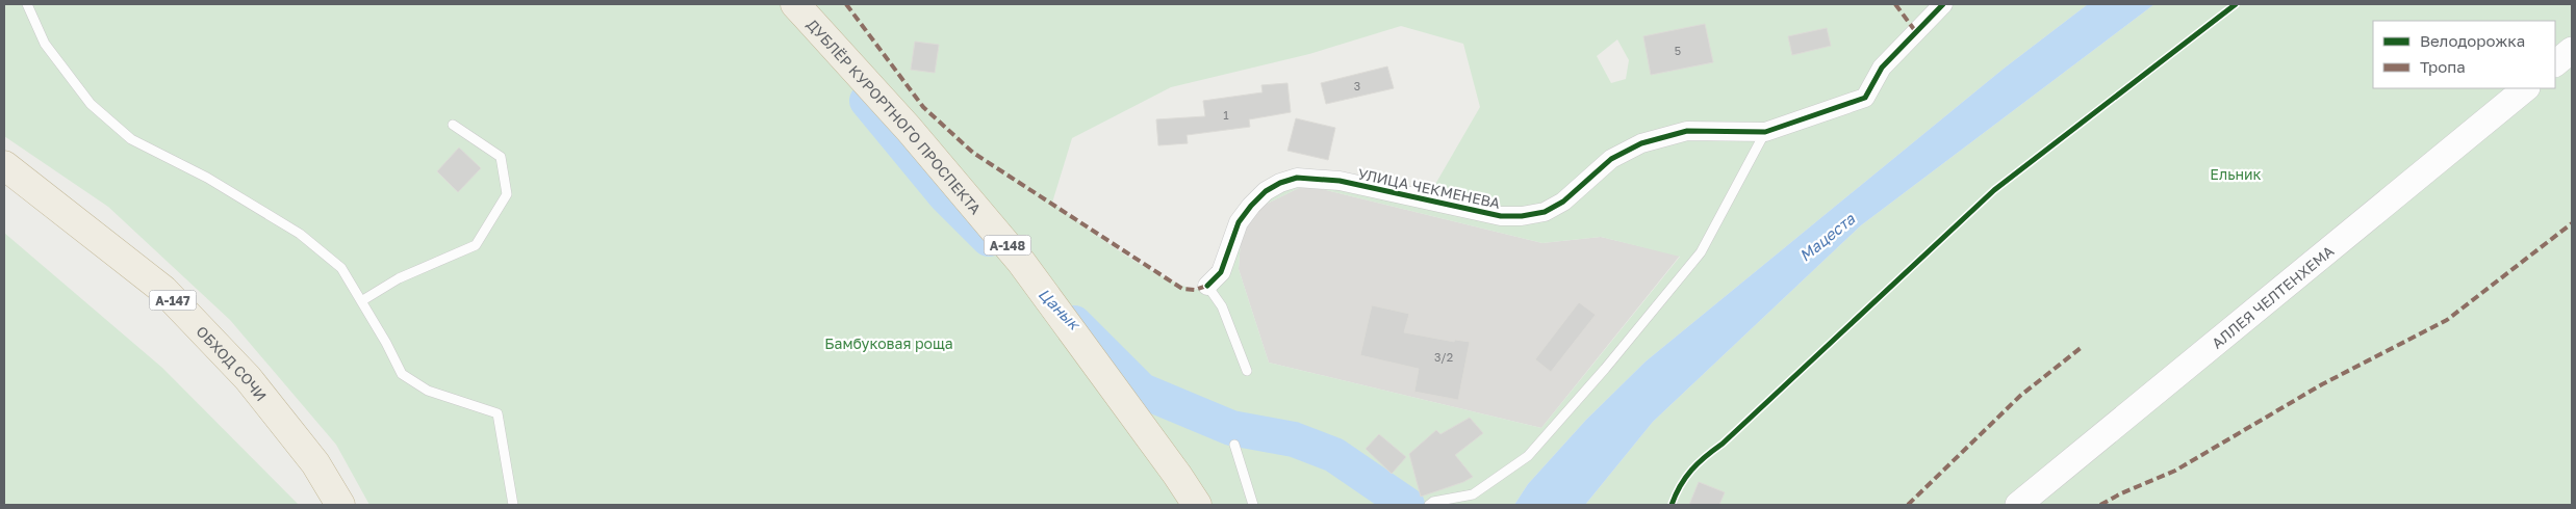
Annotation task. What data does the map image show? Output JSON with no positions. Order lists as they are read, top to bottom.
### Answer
{
  "streets": {
    "highway": [
      "ДУБЛЁР КУРОРТНОГО ПРОСПЕКТА",
      "А-148",
      "А-147",
      "ОБХОД СОЧИ"
    ],
    "main road": ["АЛЛЕЯ ЧЕЛТЕНХЕМА"],
    "street": ["УЛИЦА ЧЕКМЕНЕВА"]
  },
  "water": ["Мацеста", "Цанык"],
  "parks": ["Ельник", "Бамбуковая роща"],
  "house_numbers": [
    "5",
    "3",
    "1",
    "3/2"
  ],
  "legend": ["Велодорожка", "Тропа"]
}
